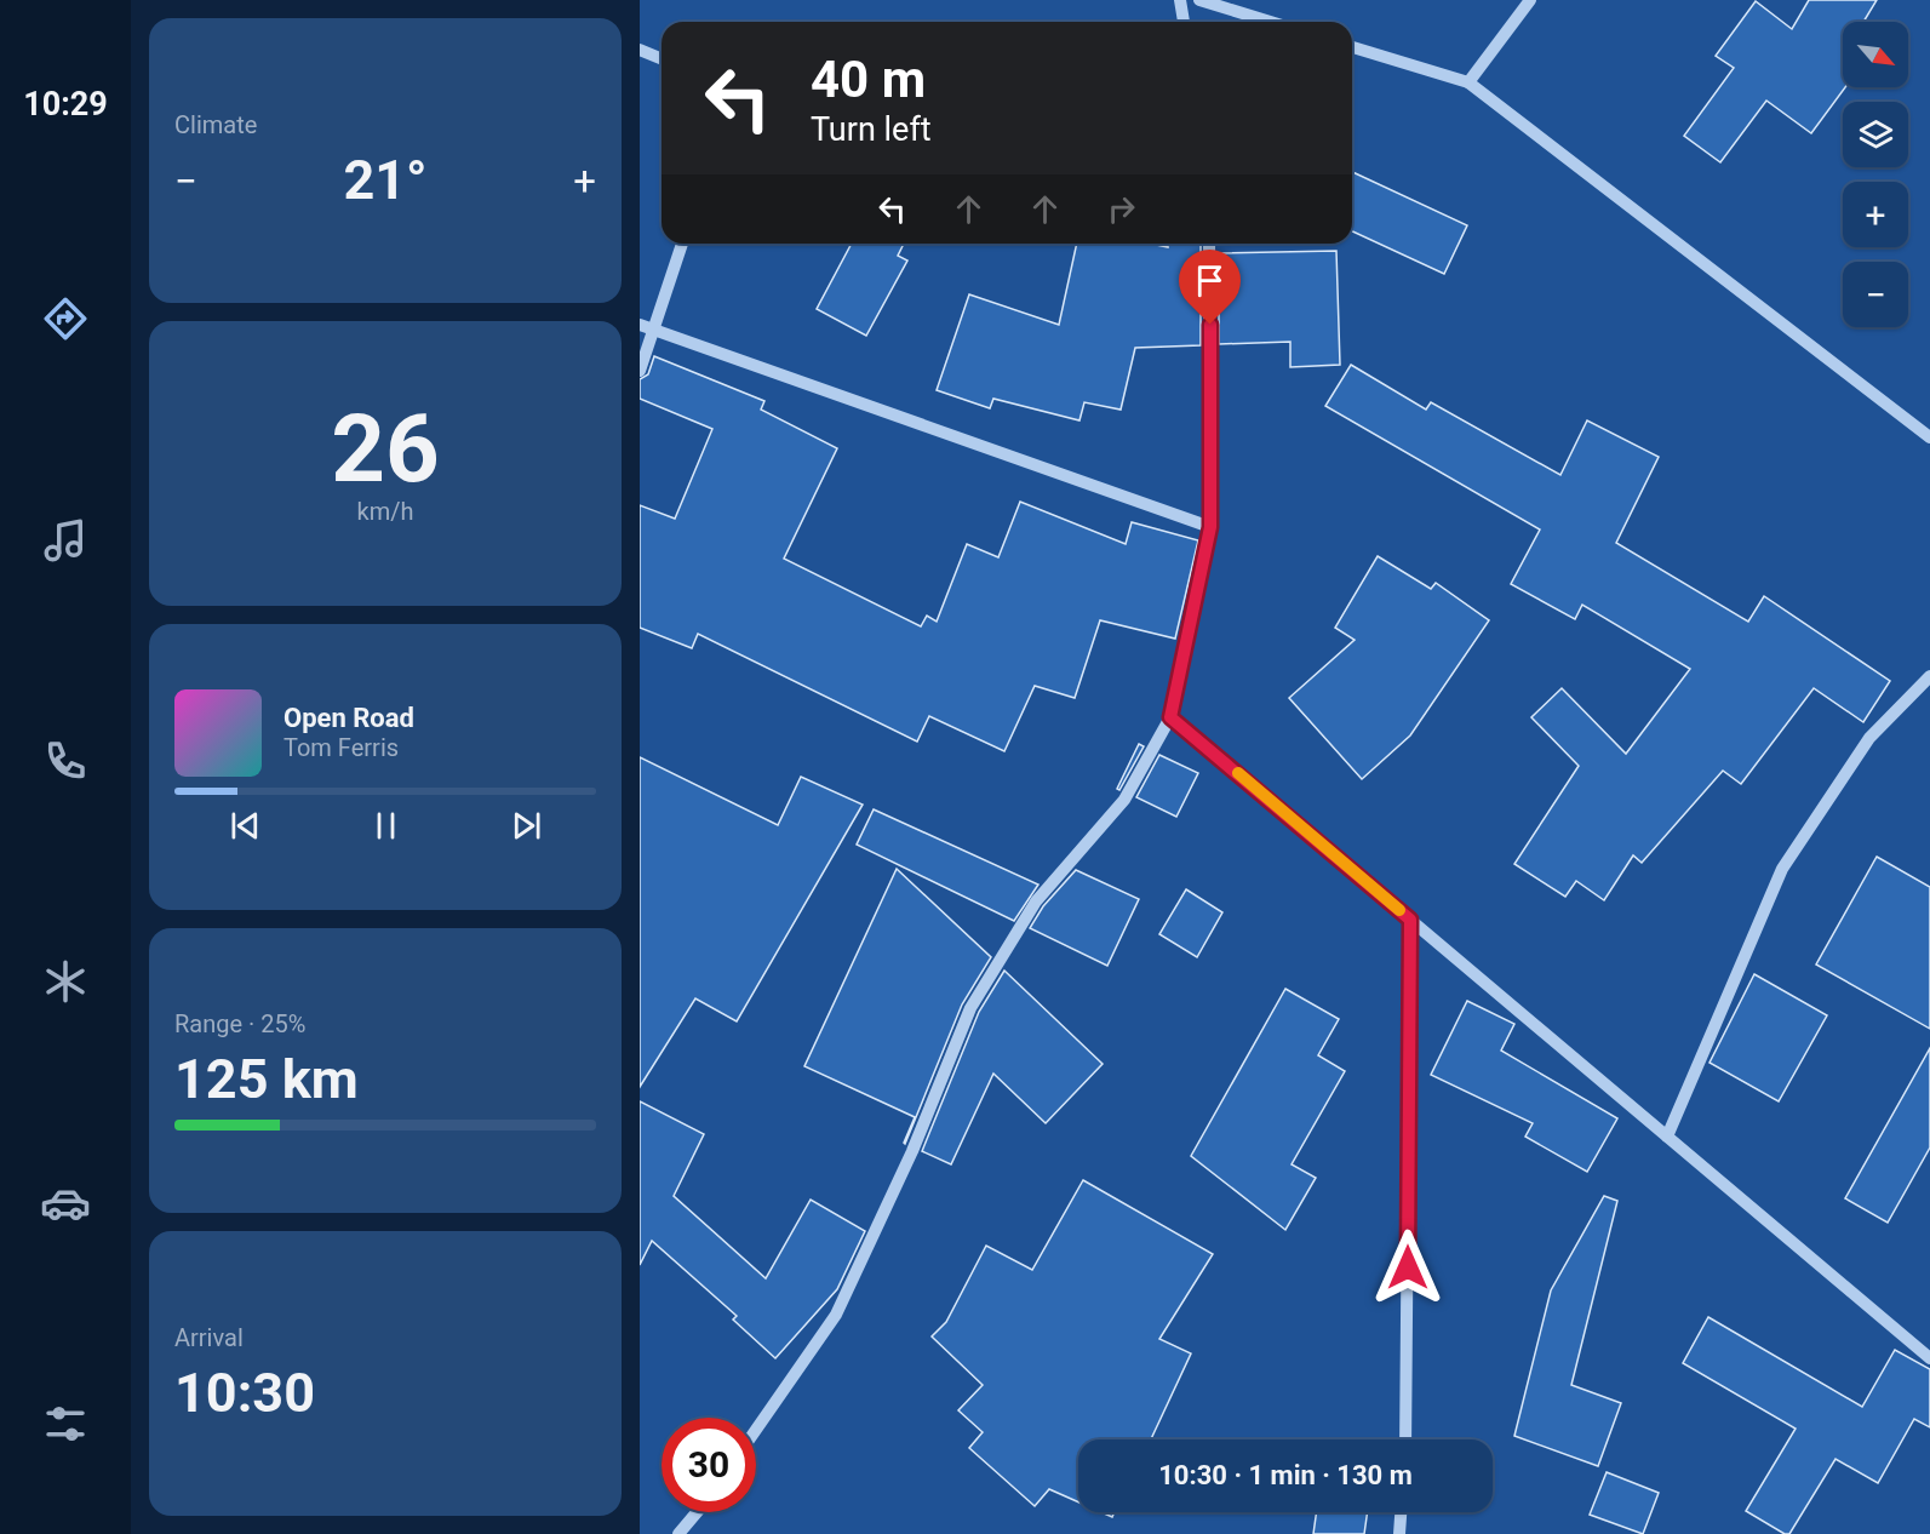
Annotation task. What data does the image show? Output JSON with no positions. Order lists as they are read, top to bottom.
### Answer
{
  "north": "bottom right",
  "page": {
    "tabs": "10:29",
    "tile": [
      "Climate",
      ["26", "km/h"],
      ["Range · 25%", "125 km"],
      ["Arrival", "10:30"]
    ],
    "map_buttons": ["+", "−"],
    "turn": ["40 m", "Turn left"],
    "heat": ["−", "21°", "+"],
    "song": ["Open Road", "Tom Ferris"],
    "limit": "30",
    "trip": "10:30 · 1 min · 130 m"
  }
}
